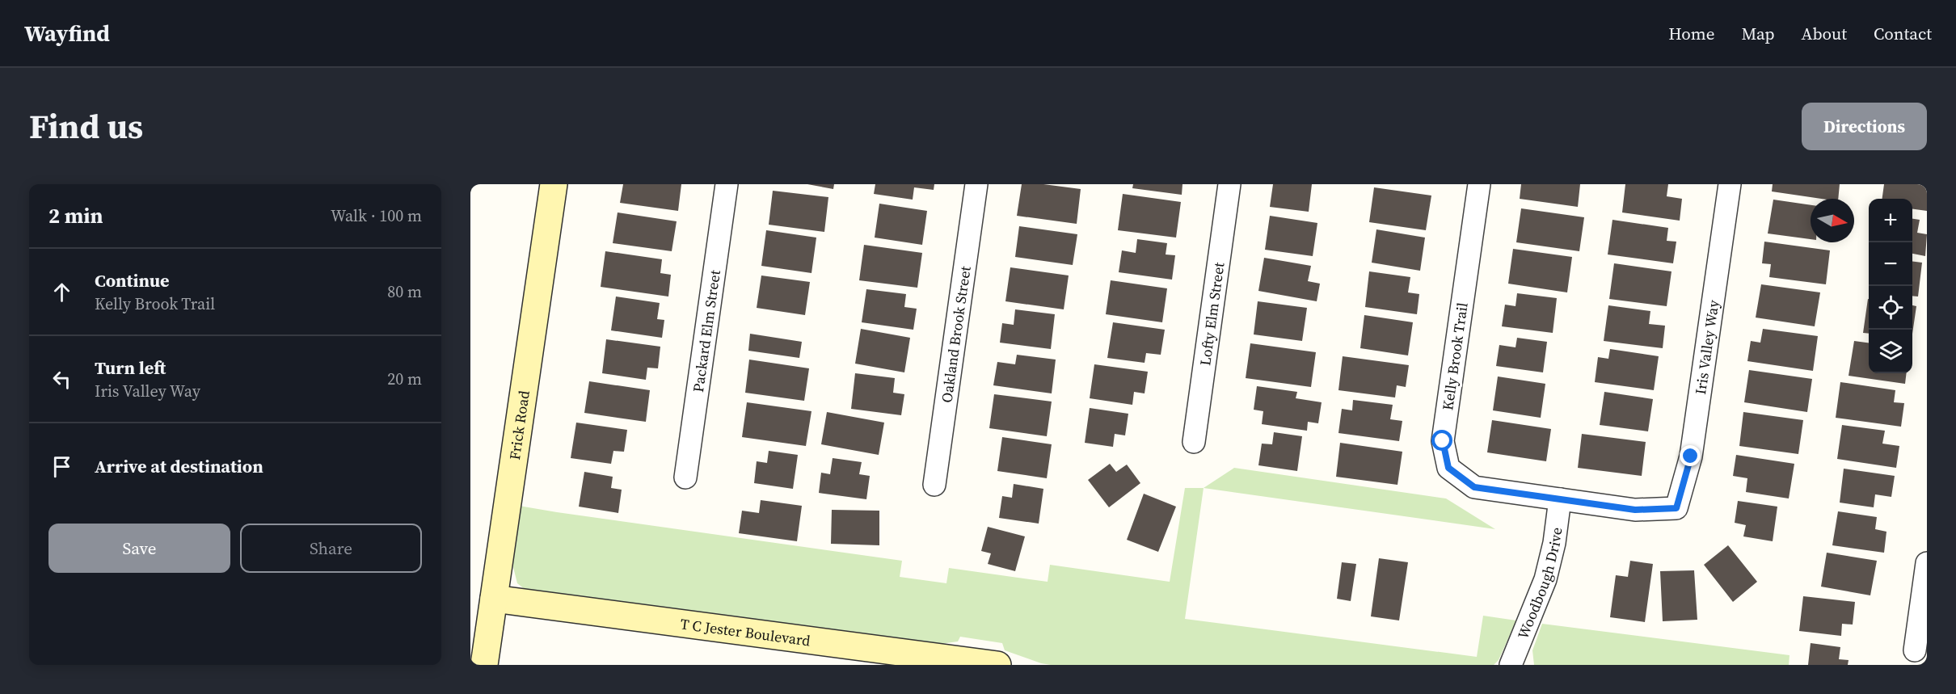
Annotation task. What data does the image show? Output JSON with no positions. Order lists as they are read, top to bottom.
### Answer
{
  "streets": {
    "street": [
      "Lofty Elm Street",
      "Packard Elm Street",
      "Oakland Brook Street",
      "Iris Valley Way",
      "Kelly Brook Trail",
      "Frick Road",
      "Woodbough Drive",
      "T C Jester Boulevard"
    ]
  },
  "crossings": [
    ["Iris Valley Way", "Kelly Brook Trail"],
    ["Kelly Brook Trail", "Woodbough Drive"],
    ["Frick Road", "T C Jester Boulevard"]
  ],
  "north": "right",
  "page": {
    "header": "Wayfind",
    "nav": [
      "Home",
      "Map",
      "About",
      "Contact"
    ],
    "title": "Find us",
    "buttons": [
      "Directions",
      ["Save", "Share"]
    ],
    "heading": ["2 min", "Walk · 100 m"],
    "map_buttons": ["+", "−"],
    "list": [
      ["Continue", "Kelly Brook Trail", "80 m"],
      ["Turn left", "Iris Valley Way", "20 m"],
      "Arrive at destination"
    ]
  }
}
